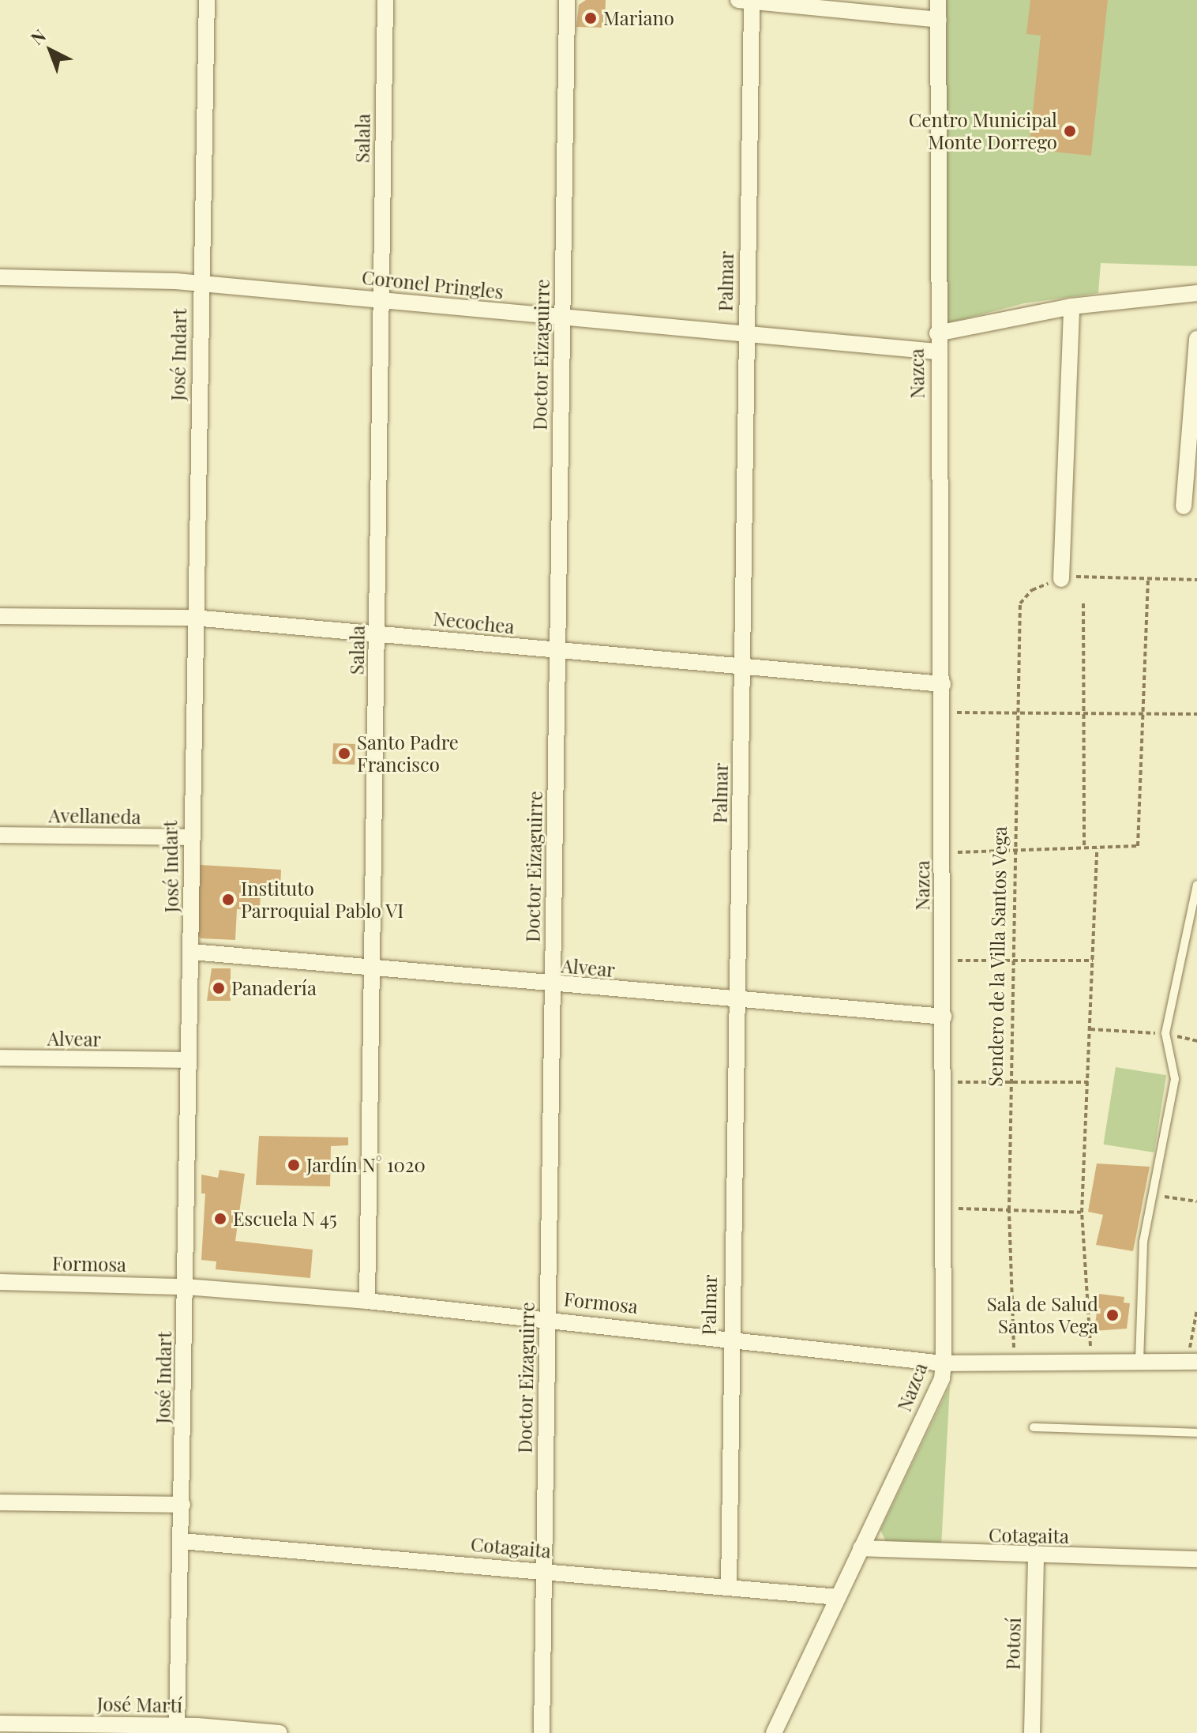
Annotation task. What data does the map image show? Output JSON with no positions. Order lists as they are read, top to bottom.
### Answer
{
  "streets": {
    "street": [
      "Salala",
      "Palmar",
      "Coronel Pringles",
      "José Indart",
      "Doctor Eizaguirre",
      "Nazca",
      "Necochea",
      "Avellaneda",
      "Alvear",
      "Formosa",
      "Cotagaita",
      "Potosí",
      "José Martí"
    ],
    "path": ["Sendero de la Villa Santos Vega"]
  },
  "crossings": [
    ["Salala", "Coronel Pringles"],
    ["Salala", "Necochea"],
    ["Salala", "Alvear"],
    ["Salala", "Formosa"],
    ["Palmar", "Coronel Pringles"],
    ["Palmar", "Necochea"],
    ["Palmar", "Alvear"],
    ["Palmar", "Formosa"],
    ["Palmar", "Cotagaita"],
    ["Coronel Pringles", "José Indart"],
    ["Coronel Pringles", "Doctor Eizaguirre"],
    ["Coronel Pringles", "Nazca"],
    ["José Indart", "Necochea"],
    ["José Indart", "Avellaneda"],
    ["José Indart", "Alvear"],
    ["José Indart", "Formosa"],
    ["José Indart", "Cotagaita"],
    ["José Indart", "José Martí"],
    ["Doctor Eizaguirre", "Necochea"],
    ["Doctor Eizaguirre", "Alvear"],
    ["Doctor Eizaguirre", "Formosa"],
    ["Doctor Eizaguirre", "Cotagaita"],
    ["Nazca", "Necochea"],
    ["Nazca", "Alvear"],
    ["Nazca", "Formosa"],
    ["Nazca", "Cotagaita"],
    ["Sendero de la Villa Santos Vega", "Formosa"],
    ["Cotagaita", "Potosí"]
  ],
  "places": [
    "Mariano",
    "Centro Municipal Monte Dorrego",
    "Santo Padre Francisco",
    "Instituto Parroquial Pablo VI",
    "Panadería",
    "Jardín N° 1020",
    "Escuela N 45",
    "Sala de Salud Santos Vega"
  ],
  "north": "top left"
}
